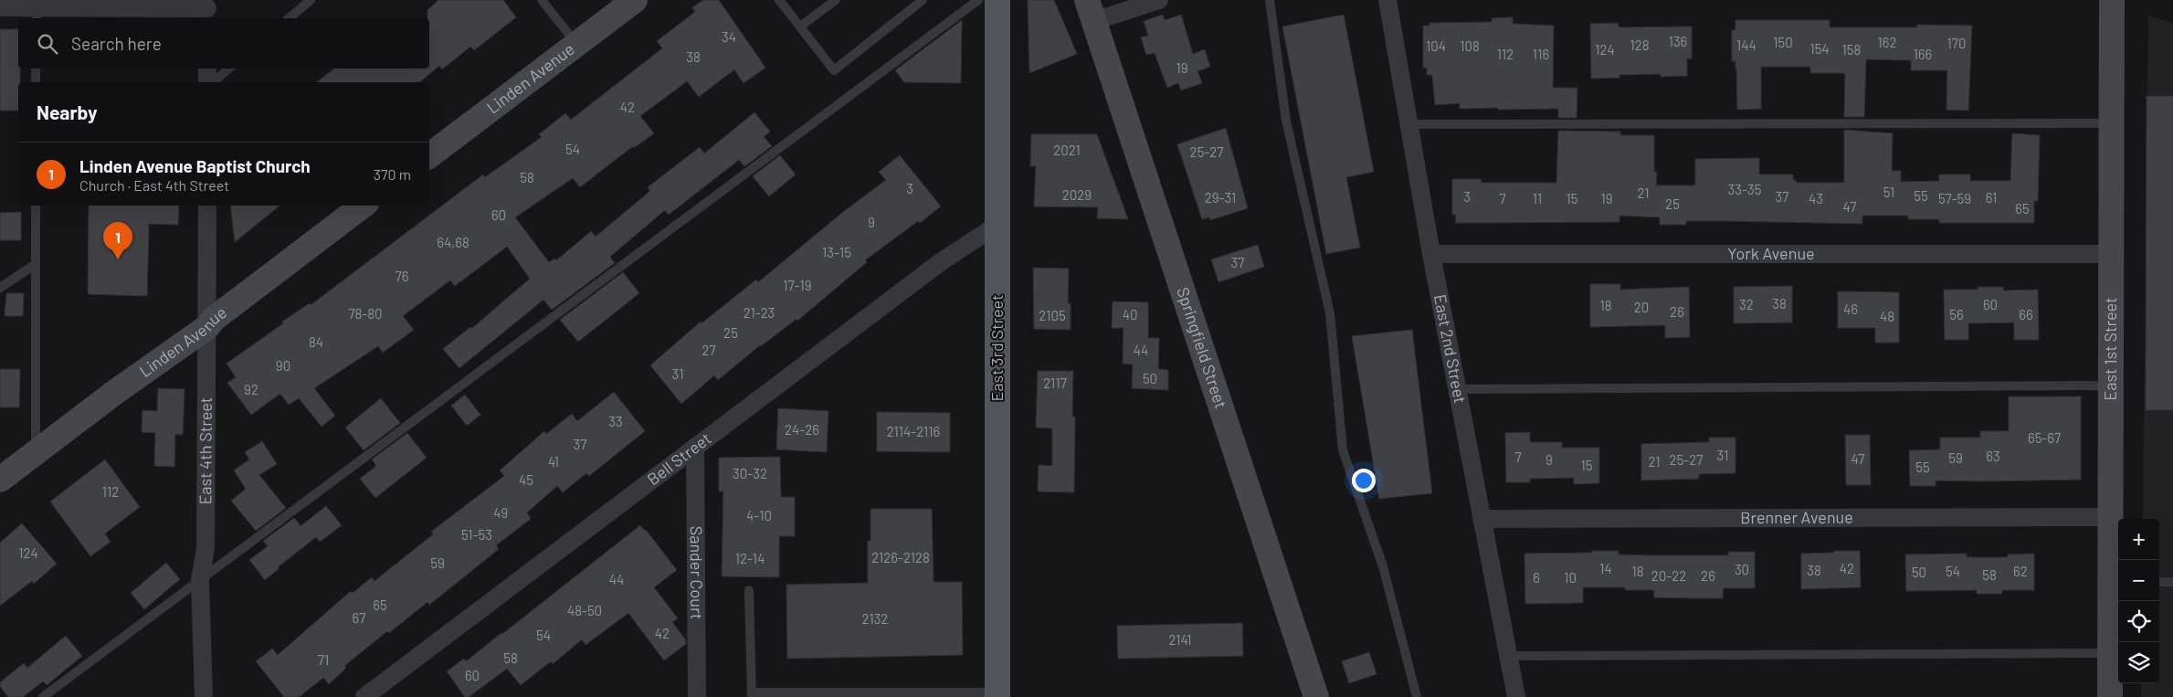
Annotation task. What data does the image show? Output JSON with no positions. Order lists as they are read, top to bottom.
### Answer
{
  "streets": {
    "main road": [
      "Linden Avenue",
      "East 3rd Street",
      "Springfield Street",
      "East 1st Street"
    ],
    "street": [
      "York Avenue",
      "East 2nd Street",
      "East 4th Street",
      "Bell Street",
      "Brenner Avenue",
      "Sander Court"
    ]
  },
  "crossings": [
    ["Linden Avenue", "East 4th Street"],
    ["York Avenue", "East 1st Street"],
    ["York Avenue", "East 2nd Street"],
    ["East 3rd Street", "Bell Street"],
    ["East 1st Street", "Brenner Avenue"],
    ["East 2nd Street", "Brenner Avenue"],
    ["Bell Street", "Sander Court"]
  ],
  "house_numbers": [
    "34",
    "136",
    "150",
    "162",
    "170",
    "128",
    "144",
    "104",
    "108",
    "154",
    "124",
    "158",
    "112",
    "116",
    "166",
    "38",
    "19",
    "42",
    "54",
    "2021",
    "25-27",
    "58",
    "3",
    "33-35",
    "51",
    "21",
    "2029",
    "55",
    "3",
    "37",
    "29-31",
    "61",
    "7",
    "11",
    "15",
    "19",
    "43",
    "57-59",
    "25",
    "47",
    "65",
    "60",
    "9",
    "64,68",
    "13-15",
    "37",
    "76",
    "17-19",
    "38",
    "32",
    "60",
    "18",
    "20",
    "46",
    "26",
    "21-23",
    "78-80",
    "40",
    "56",
    "66",
    "2105",
    "48",
    "25",
    "84",
    "27",
    "44",
    "90",
    "31",
    "50",
    "2117",
    "92",
    "33",
    "24-26",
    "2114-2116",
    "65-67",
    "37",
    "31",
    "63",
    "7",
    "59",
    "47",
    "9",
    "25-27",
    "41",
    "21",
    "15",
    "55",
    "30-32",
    "45",
    "112",
    "49",
    "4-10",
    "51-53",
    "124",
    "2126-2128",
    "12-14",
    "59",
    "14",
    "42",
    "30",
    "38",
    "18",
    "54",
    "62",
    "50",
    "58",
    "20-22",
    "26",
    "6",
    "10",
    "44",
    "65",
    "48-50",
    "67",
    "2132",
    "42",
    "54",
    "2141",
    "58",
    "71",
    "60"
  ],
  "page": {
    "search": "Search here",
    "heading": "Nearby",
    "list": [
      {
        "mark": "1",
        "name": "Linden Avenue Baptist Church",
        "note": "Church · East 4th Street",
        "value": "370 m"
      }
    ],
    "pins": "1",
    "map_buttons": ["+", "−"]
  }
}
